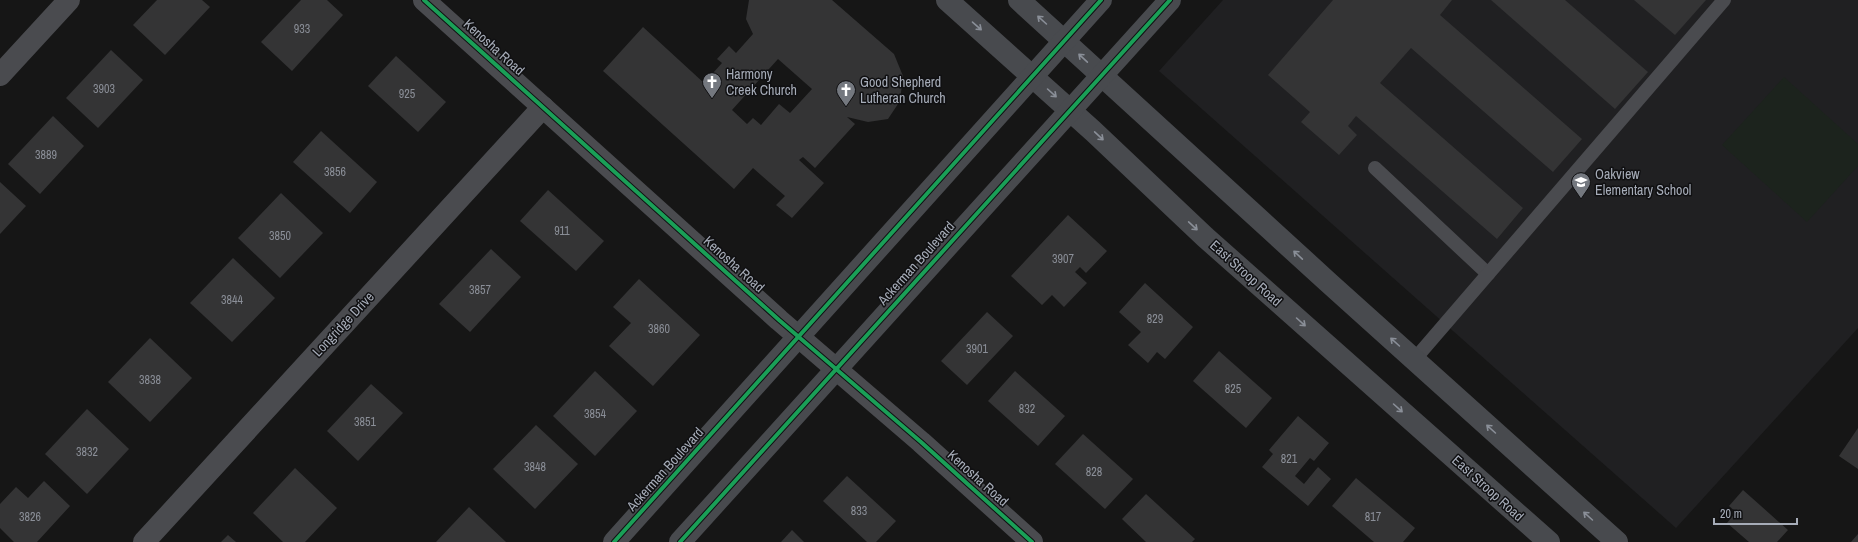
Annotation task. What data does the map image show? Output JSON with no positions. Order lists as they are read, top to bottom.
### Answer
{
  "streets": {
    "main road": ["Ackerman Boulevard", "East Stroop Road"],
    "street": ["Kenosha Road", "Longridge Drive"]
  },
  "crossings": [
    ["Kenosha Road", "Ackerman Boulevard"],
    ["Kenosha Road", "Longridge Drive"],
    ["Ackerman Boulevard", "East Stroop Road"]
  ],
  "places": {
    "church": ["Harmony Creek Church", "Good Shepherd Lutheran Church"],
    "school or university": ["Oakview Elementary School"]
  },
  "house_numbers": [
    "933",
    "3903",
    "925",
    "3889",
    "3856",
    "911",
    "3850",
    "3907",
    "3857",
    "3844",
    "829",
    "3860",
    "3901",
    "3838",
    "825",
    "832",
    "3854",
    "3851",
    "3832",
    "821",
    "3848",
    "828",
    "833",
    "3826",
    "817"
  ],
  "scale_bar": "20 m"
}
